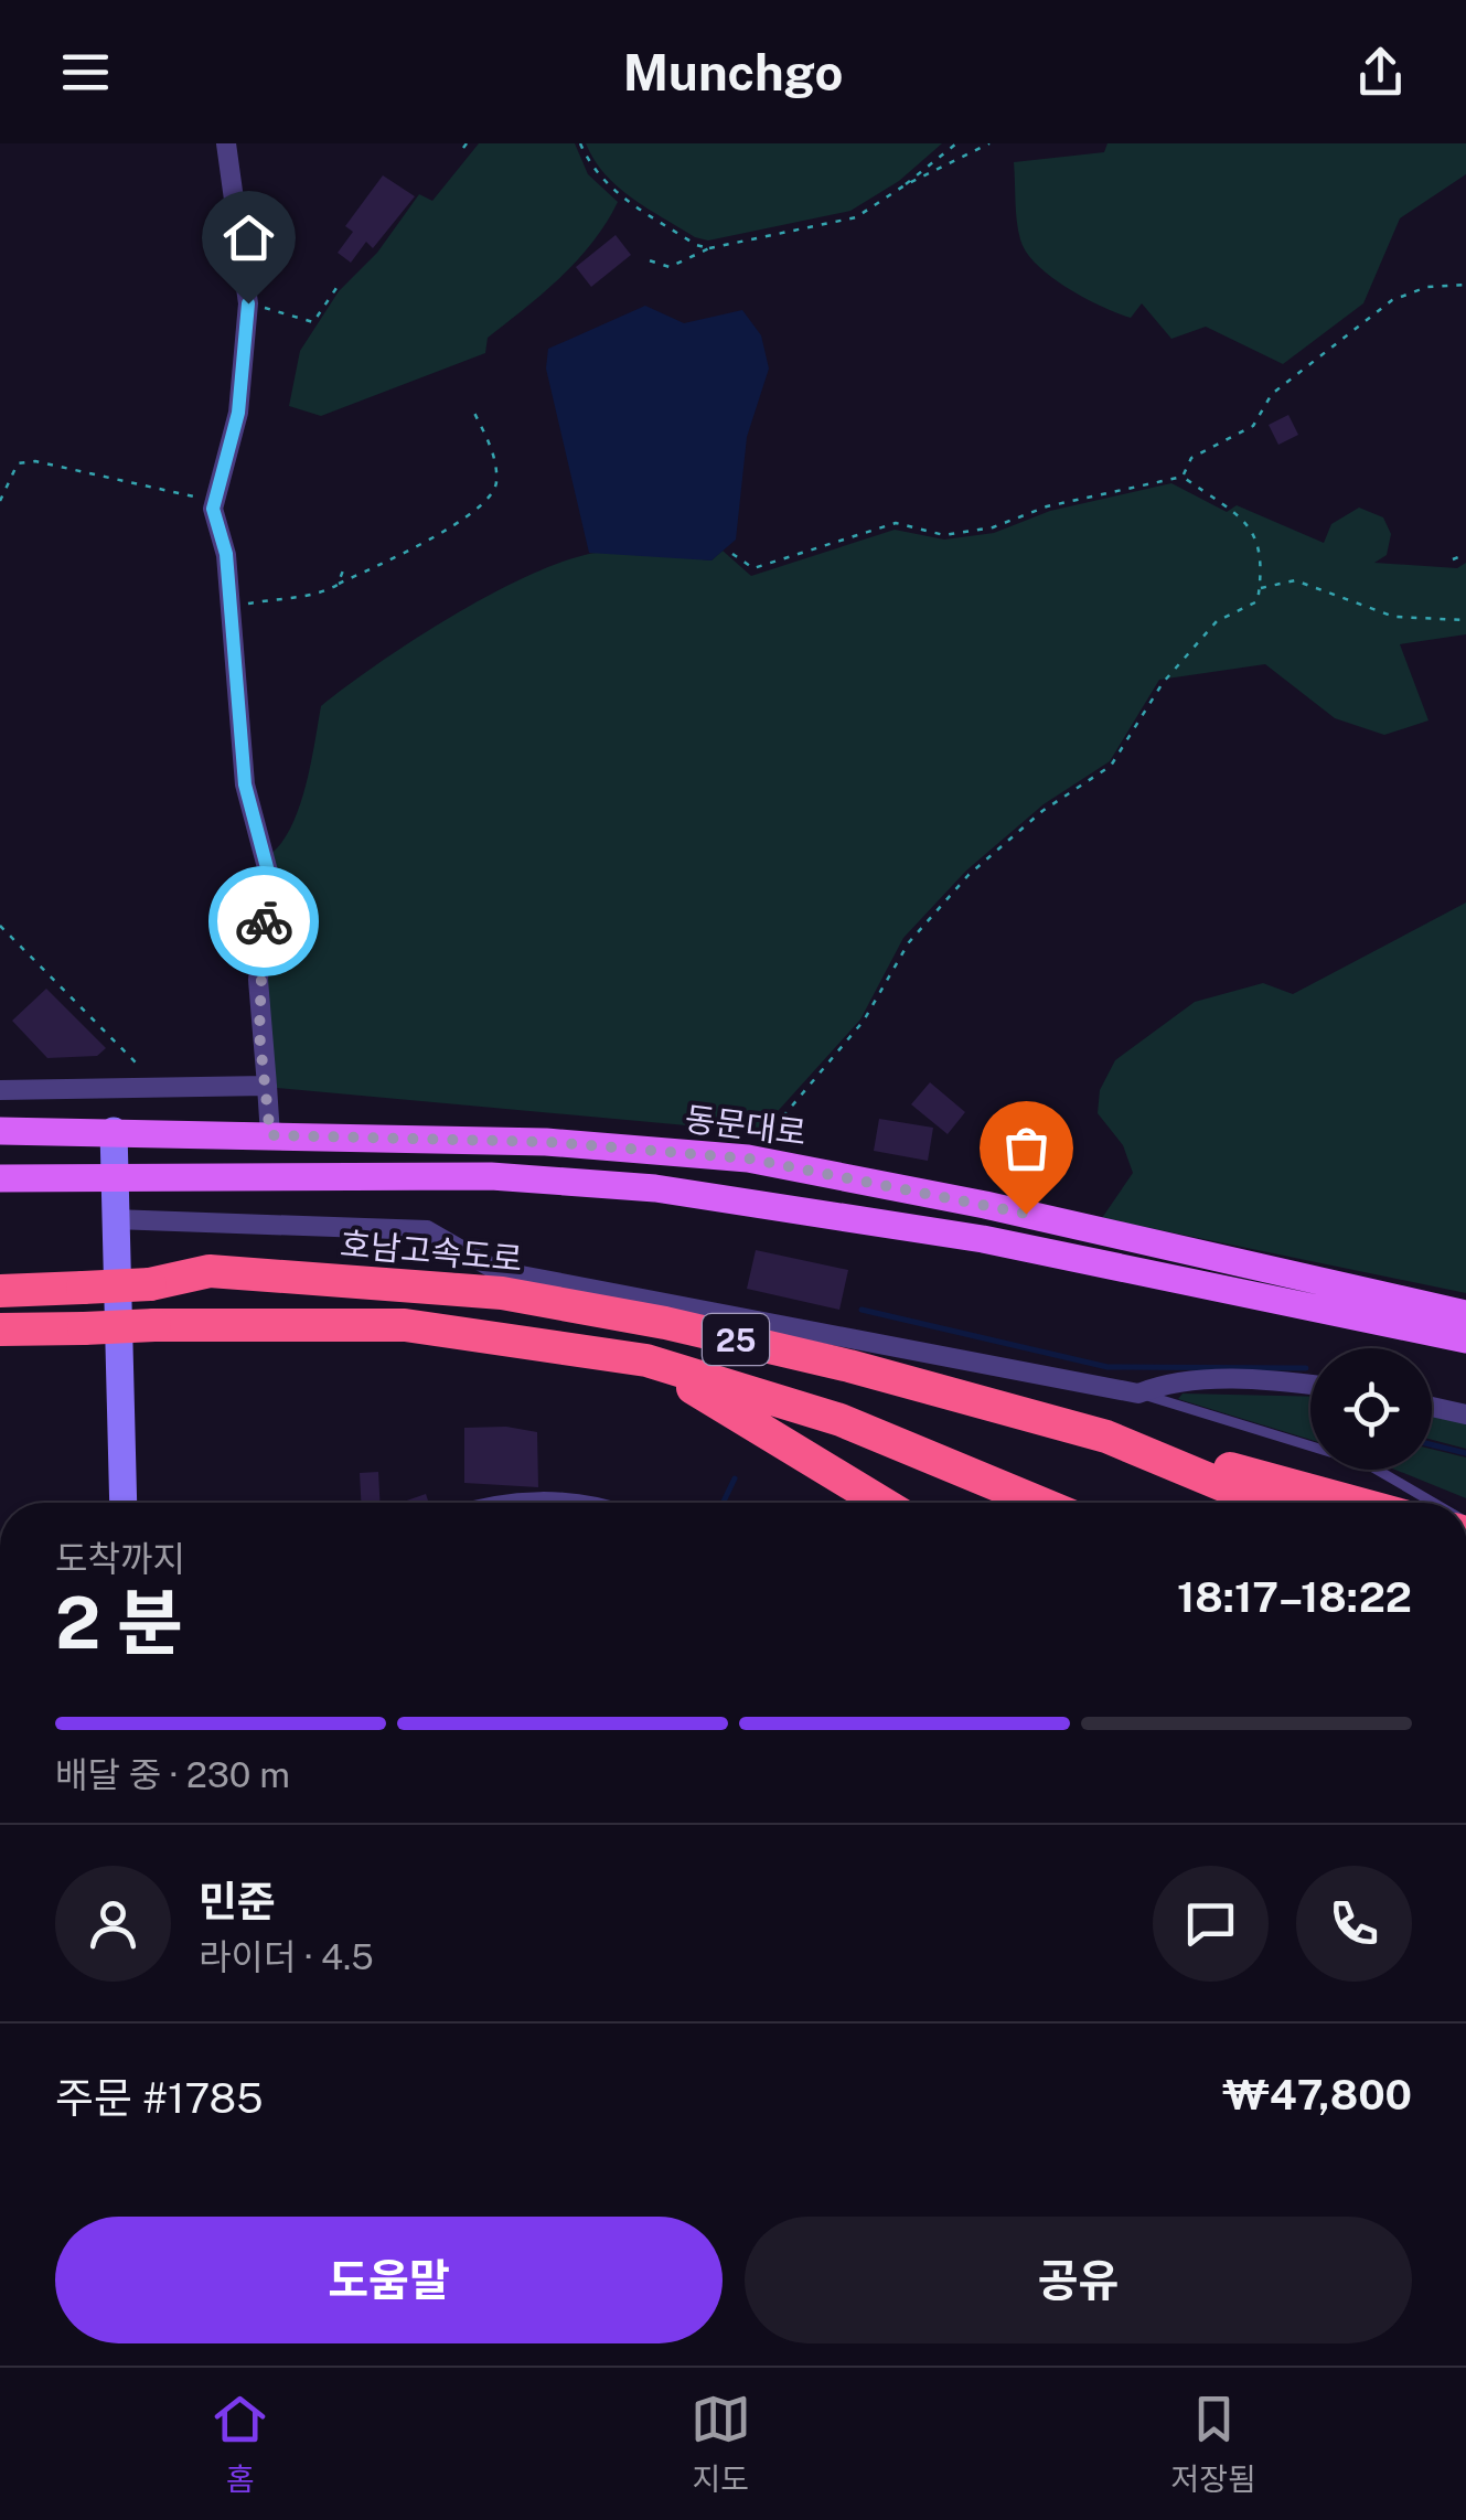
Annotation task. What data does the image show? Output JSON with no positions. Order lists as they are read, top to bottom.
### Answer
{
  "streets": {
    "highway": ["호남고속도로", "25"],
    "main road": ["동문대로"]
  },
  "page": {
    "header": "Munchgo",
    "heading": ["2 분", "도착까지", "18:17–18:22"],
    "panel": [
      "민준",
      "라이더 · 4.5",
      "주문 #1785",
      "₩47,800"
    ],
    "bar": "배달 중 · 230 m",
    "buttons": ["도움말", "공유"],
    "tabs": ["홈", "지도", "저장됨"]
  }
}
